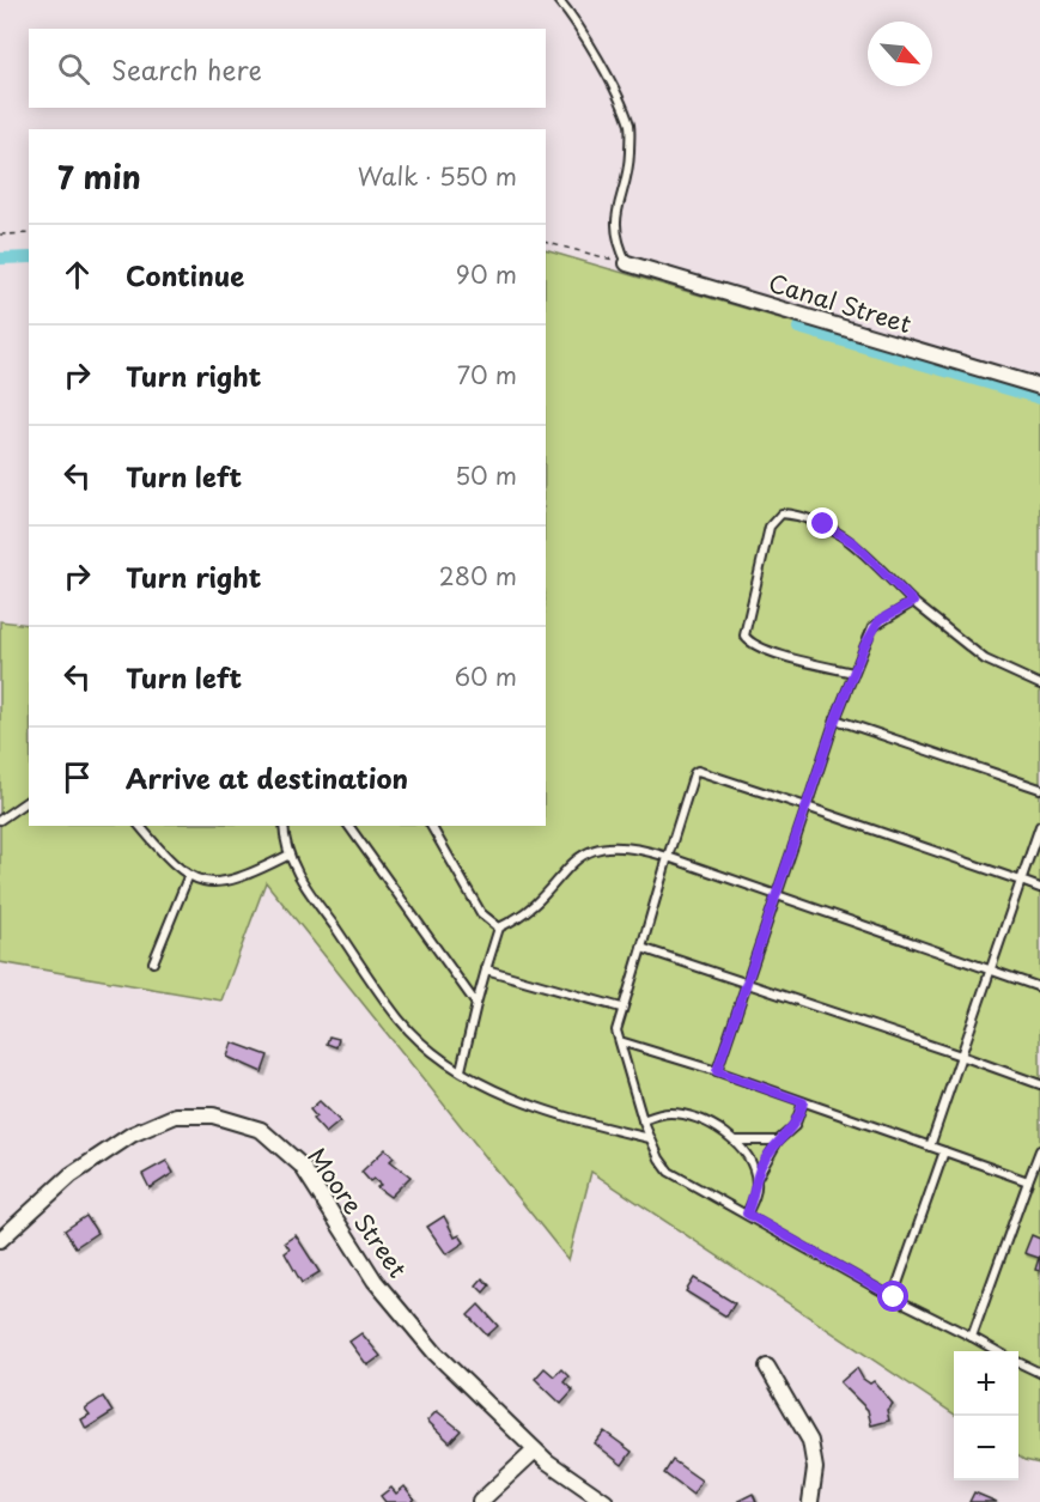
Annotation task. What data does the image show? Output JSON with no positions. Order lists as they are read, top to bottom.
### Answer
{
  "streets": {
    "street": ["Canal Street", "Moore Street"]
  },
  "north": "bottom right",
  "page": {
    "search": "Search here",
    "heading": ["7 min", "Walk · 550 m"],
    "list": [
      ["Continue", "90 m"],
      ["Turn right", "70 m"],
      ["Turn left", "50 m"],
      ["Turn right", "280 m"],
      ["Turn left", "60 m"],
      "Arrive at destination"
    ],
    "map_buttons": ["+", "−"]
  }
}
